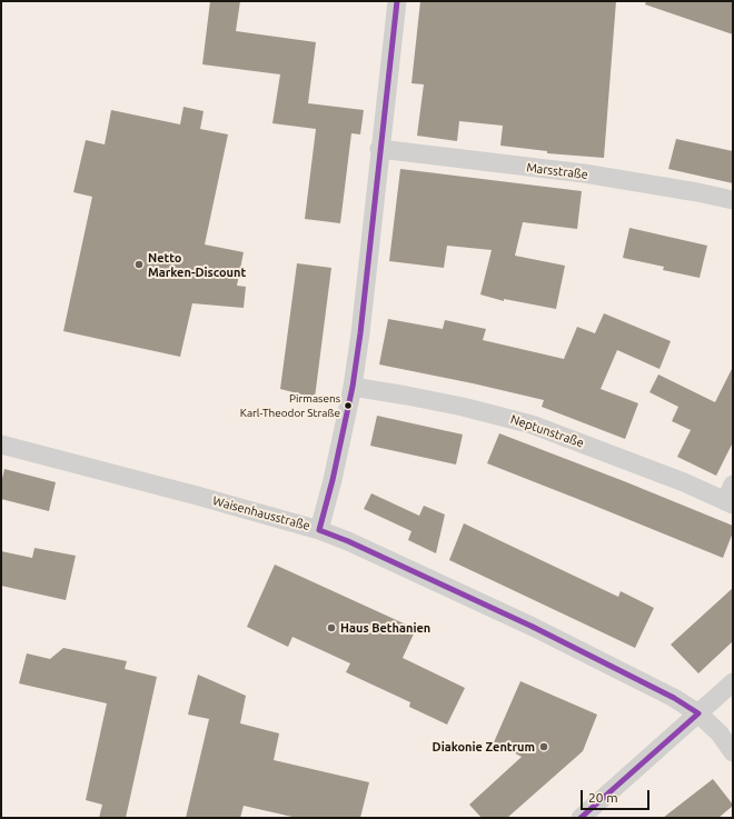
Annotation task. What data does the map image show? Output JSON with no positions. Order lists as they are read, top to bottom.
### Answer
{
  "streets": {
    "street": ["Marsstraße", "Neptunstraße", "Waisenhausstraße"]
  },
  "places": [
    "Netto Marken-Discount",
    "Pirmasens Karl-Theodor Straße",
    "Haus Bethanien",
    "Diakonie Zentrum"
  ],
  "scale_bar": "20 m"
}
